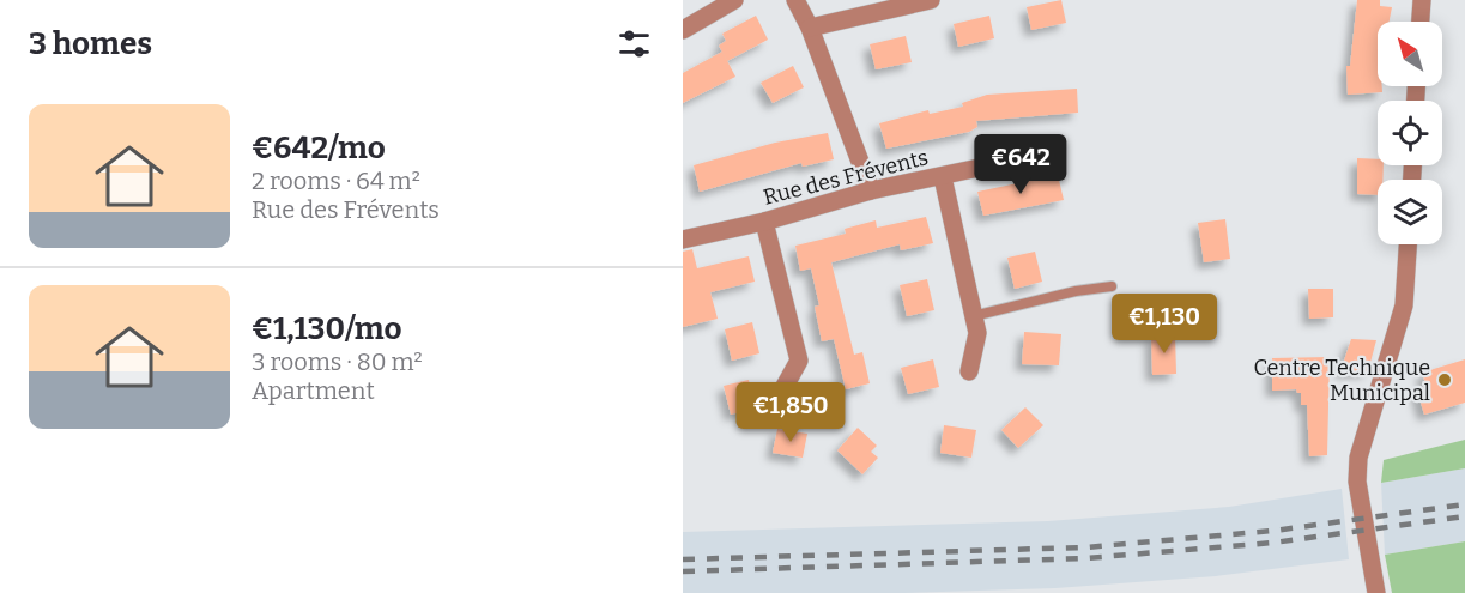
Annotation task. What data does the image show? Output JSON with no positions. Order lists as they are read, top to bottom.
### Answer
{
  "streets": {
    "street": ["Rue des Frévents"]
  },
  "places": ["Centre Technique Municipal"],
  "north": "top left",
  "page": {
    "heading": "3 homes",
    "list": [
      {
        "name": "€642/mo",
        "note": "2 rooms · 64 m² · Rue des Frévents"
      },
      {
        "name": "€1,130/mo",
        "note": "3 rooms · 80 m² · Apartment"
      }
    ],
    "price": ["€642", "€1,130", "€1,850"]
  }
}
